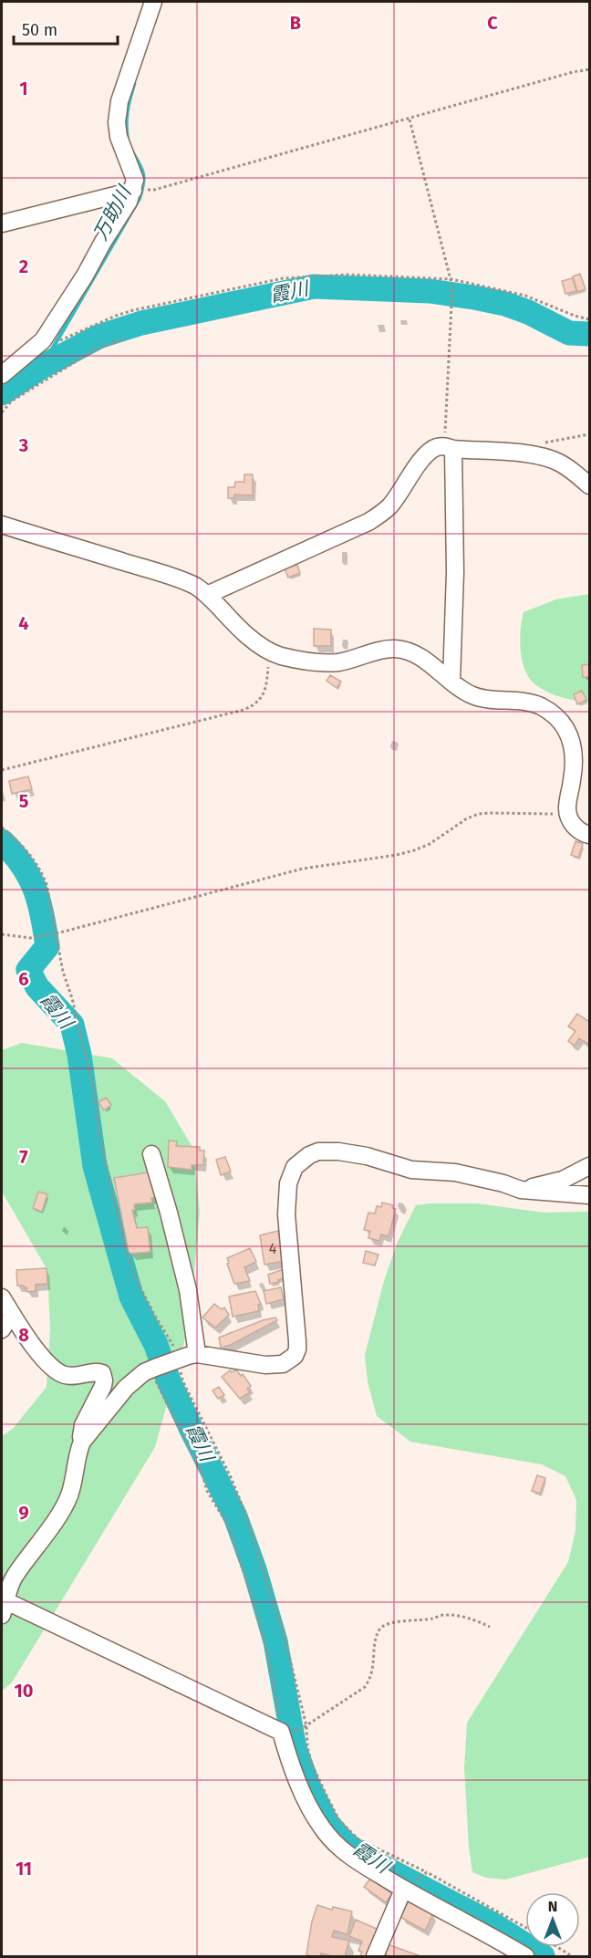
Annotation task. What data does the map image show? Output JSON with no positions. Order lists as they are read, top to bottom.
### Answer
{
  "water": ["万助川", "霞川"],
  "house_numbers": ["4"],
  "scale_bar": "50 m",
  "north": "top",
  "grid": {
    "columns": ["B", "C"],
    "rows": [
      "1",
      "2",
      "3",
      "4",
      "5",
      "6",
      "7",
      "8",
      "9",
      "10",
      "11"
    ]
  }
}
